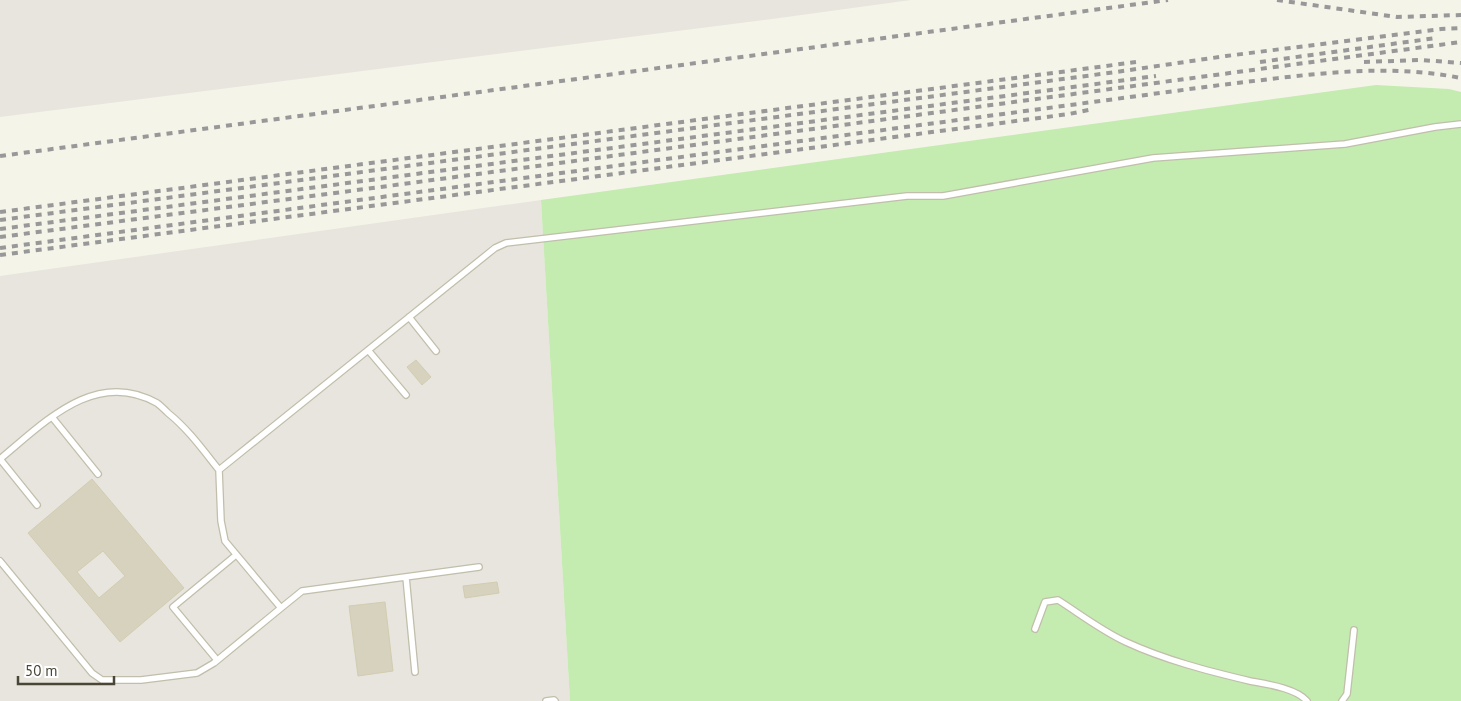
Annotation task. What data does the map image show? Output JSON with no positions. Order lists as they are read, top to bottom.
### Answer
{
  "scale_bar": "50 m"
}
